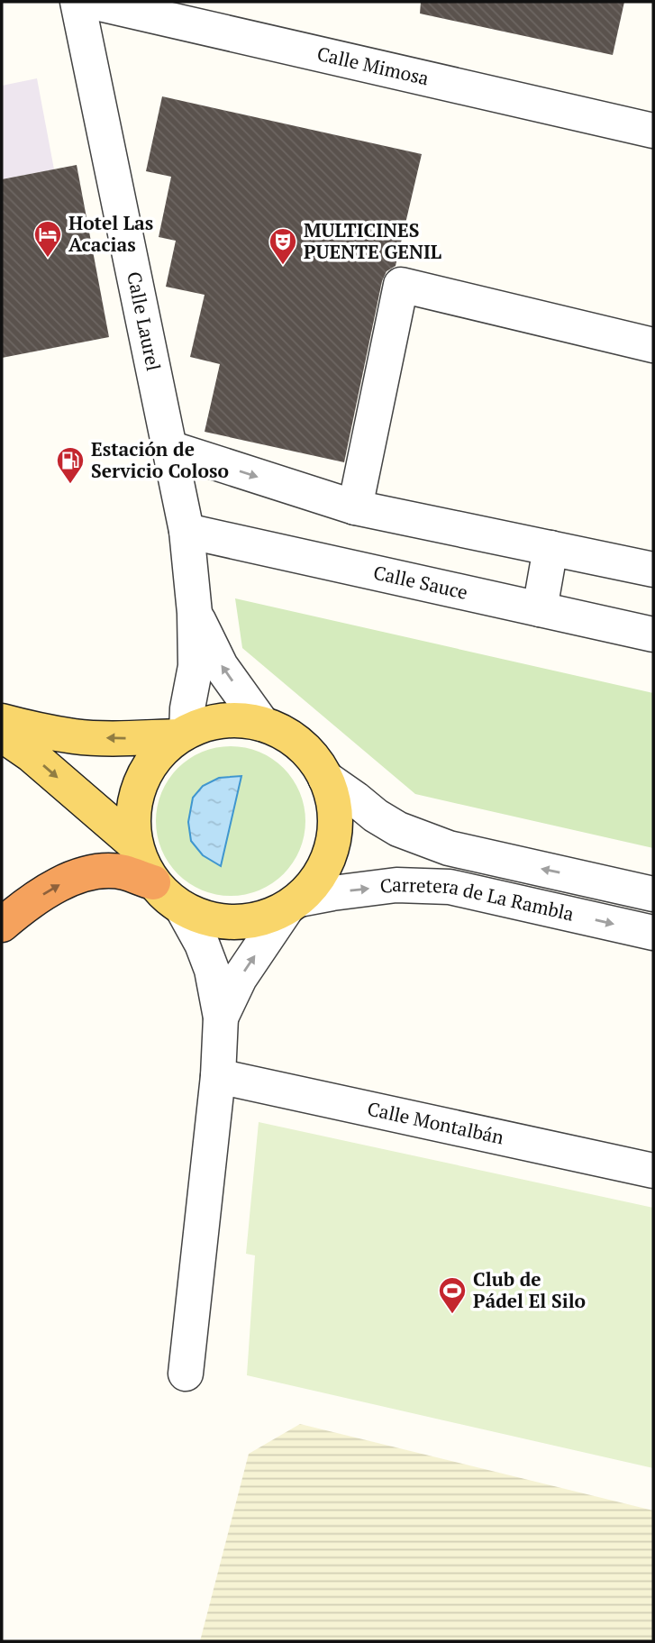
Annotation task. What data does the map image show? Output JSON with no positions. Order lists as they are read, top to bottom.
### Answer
{
  "streets": {
    "street": [
      "Calle Mimosa",
      "Calle Laurel",
      "Calle Sauce",
      "Carretera de La Rambla",
      "Calle Montalbán"
    ]
  },
  "crossings": [
    ["Calle Laurel", "Calle Sauce"],
    ["Calle Laurel", "Carretera de La Rambla"]
  ],
  "places": {
    "hotel": ["Hotel Las Acacias"],
    "theatre": ["MULTICINES PUENTE GENIL"],
    "fuel station": ["Estación de Servicio Coloso"],
    "sports": ["Club de Pádel El Silo"]
  }
}
